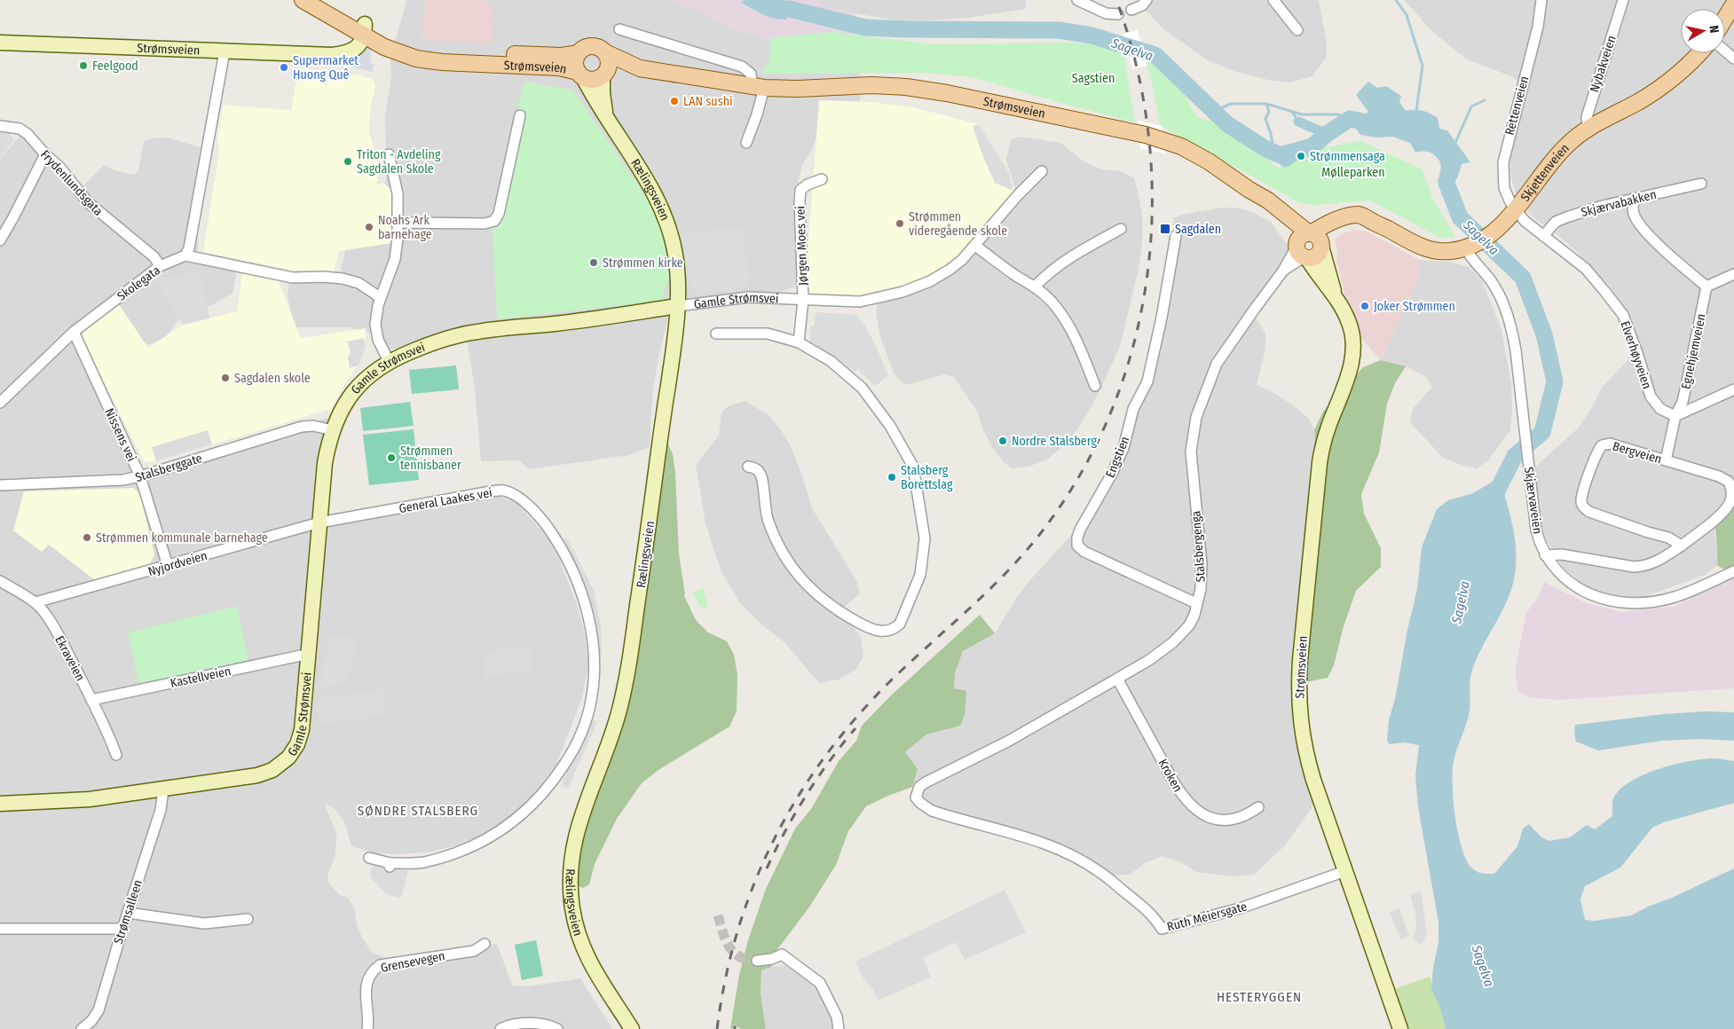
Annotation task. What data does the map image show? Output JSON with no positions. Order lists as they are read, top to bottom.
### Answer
{
  "streets": {
    "main road": [
      "Strømsveien",
      "Skjettenveien",
      "Rælingsveien",
      "Gamle Strømsvei"
    ],
    "street": [
      "Nybakveien",
      "Rettenveien",
      "Frydenlundsgata",
      "Skjærvabakken",
      "Jørgen Moes vei",
      "Skolegata",
      "Egnehjemveien",
      "Elverhøyveien",
      "Nissens vei",
      "Bergveien",
      "Engstien",
      "Stalsberggate",
      "General Laakes vei",
      "Skjærvaveien",
      "Stalsbergenga",
      "Nyjordveien",
      "Ekraveien",
      "Kastellveien",
      "Kroken",
      "Strømsalleen",
      "Ruth Meiersgate",
      "Grensevegen"
    ]
  },
  "crossings": [
    ["Strømsveien", "Skjettenveien"],
    ["Strømsveien", "Rælingsveien"],
    ["Strømsveien", "Stalsbergenga"],
    ["Strømsveien", "Ruth Meiersgate"],
    ["Nybakveien", "Skjettenveien"],
    ["Rettenveien", "Skjettenveien"],
    ["Rettenveien", "Elverhøyveien"],
    ["Skjettenveien", "Elverhøyveien"],
    ["Skjettenveien", "Skjærvaveien"],
    ["Skjettenveien", "Stalsbergenga"],
    ["Frydenlundsgata", "Skolegata"],
    ["Rælingsveien", "Gamle Strømsvei"],
    ["Skjærvabakken", "Elverhøyveien"],
    ["Jørgen Moes vei", "Gamle Strømsvei"],
    ["Skolegata", "Nissens vei"],
    ["Gamle Strømsvei", "Stalsberggate"],
    ["Gamle Strømsvei", "General Laakes vei"],
    ["Gamle Strømsvei", "Nyjordveien"],
    ["Gamle Strømsvei", "Kastellveien"],
    ["Gamle Strømsvei", "Strømsalleen"],
    ["Egnehjemveien", "Elverhøyveien"],
    ["Egnehjemveien", "Bergveien"],
    ["Nissens vei", "Stalsberggate"],
    ["Nissens vei", "Nyjordveien"],
    ["Bergveien", "Skjærvaveien"],
    ["Engstien", "Stalsbergenga"],
    ["General Laakes vei", "Nyjordveien"],
    ["Stalsbergenga", "Kroken"],
    ["Stalsbergenga", "Ruth Meiersgate"],
    ["Nyjordveien", "Ekraveien"],
    ["Ekraveien", "Kastellveien"]
  ],
  "districts": ["SØNDRE STALSBERG", "HESTERYGGEN"],
  "water": ["Sagelva"],
  "parks": ["Sagstien", "Mølleparken"],
  "places": {
    "other": [
      "Feelgood",
      "Supermarket Huong Quê",
      "LAN sushi",
      "Strømmensaga",
      "Triton - Avdeling Sagdalen Skole",
      "Strømmen videregående skole",
      "Noahs Ark barnehage",
      "Strømmen kirke",
      "Joker Strømmen",
      "Sagdalen skole",
      "Nordre Stalsberg",
      "Strømmen tennisbaner",
      "Stalsberg Borettslag",
      "Strømmen kommunale barnehage"
    ],
    "transit": ["Sagdalen"]
  },
  "north": "right"
}
